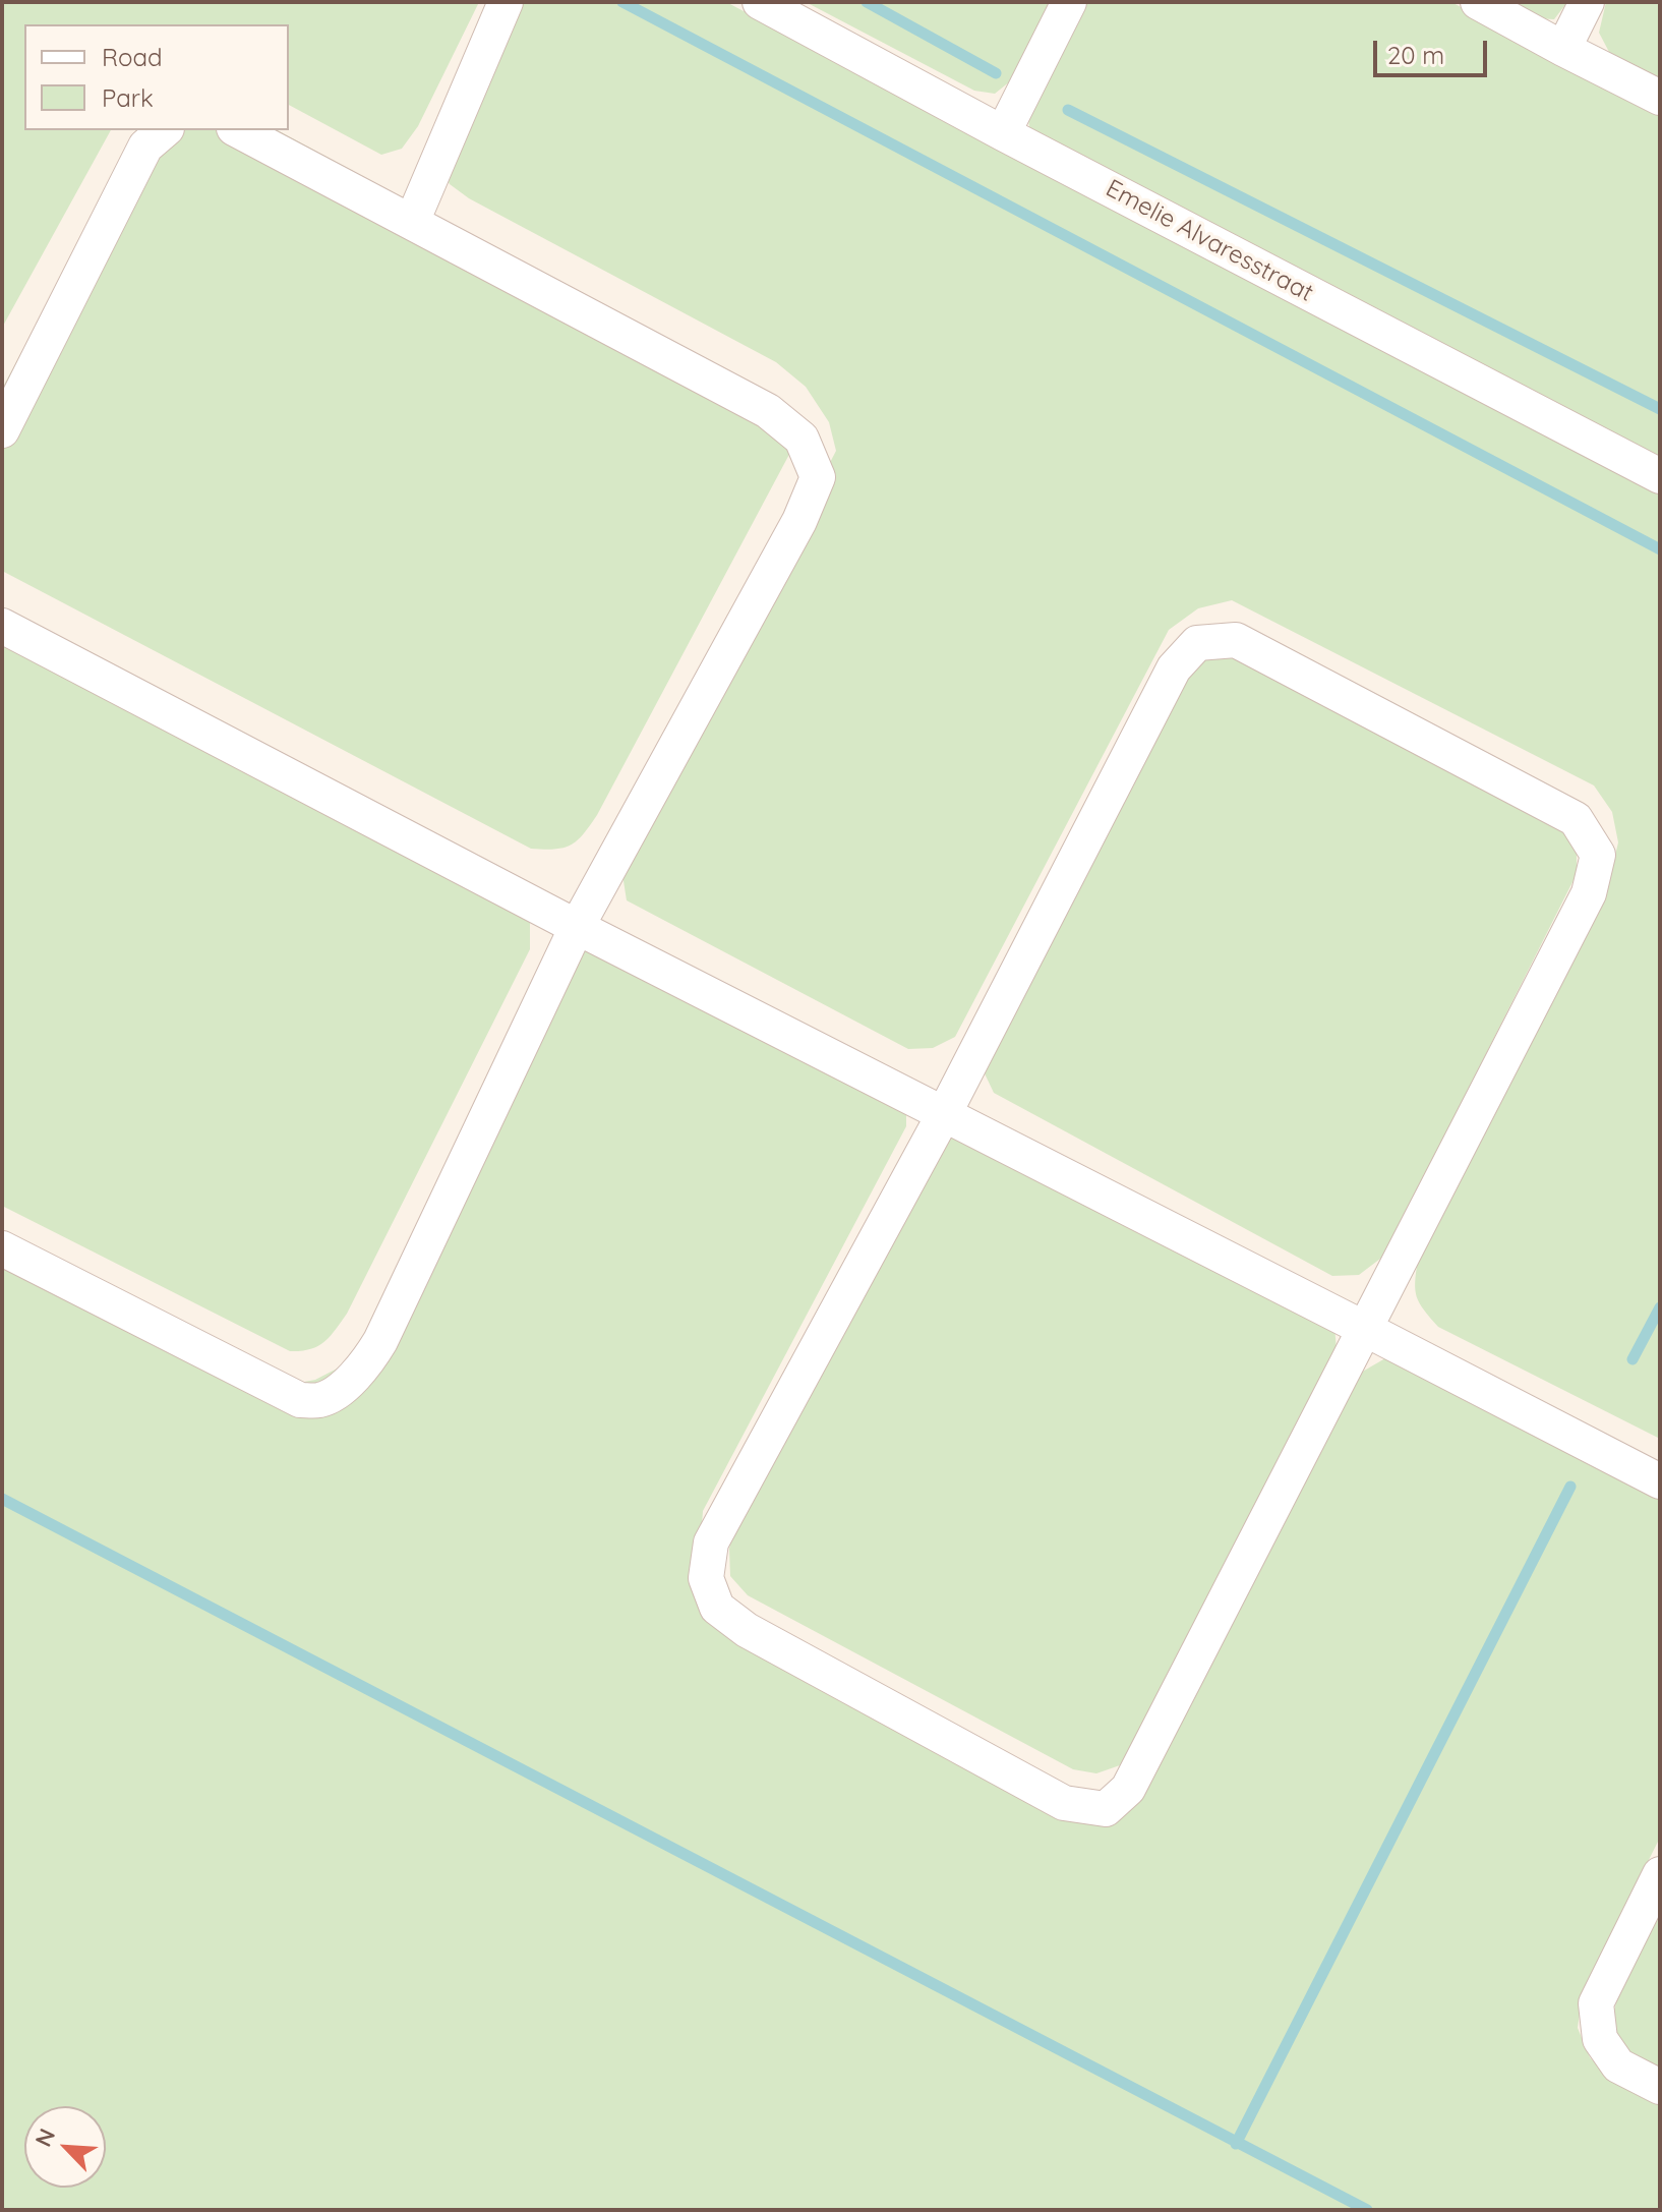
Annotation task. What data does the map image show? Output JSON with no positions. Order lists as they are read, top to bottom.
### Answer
{
  "streets": {
    "street": ["Emelie Alvaresstraat"]
  },
  "legend": ["Road", "Park"],
  "scale_bar": "20 m",
  "north": "top left"
}
